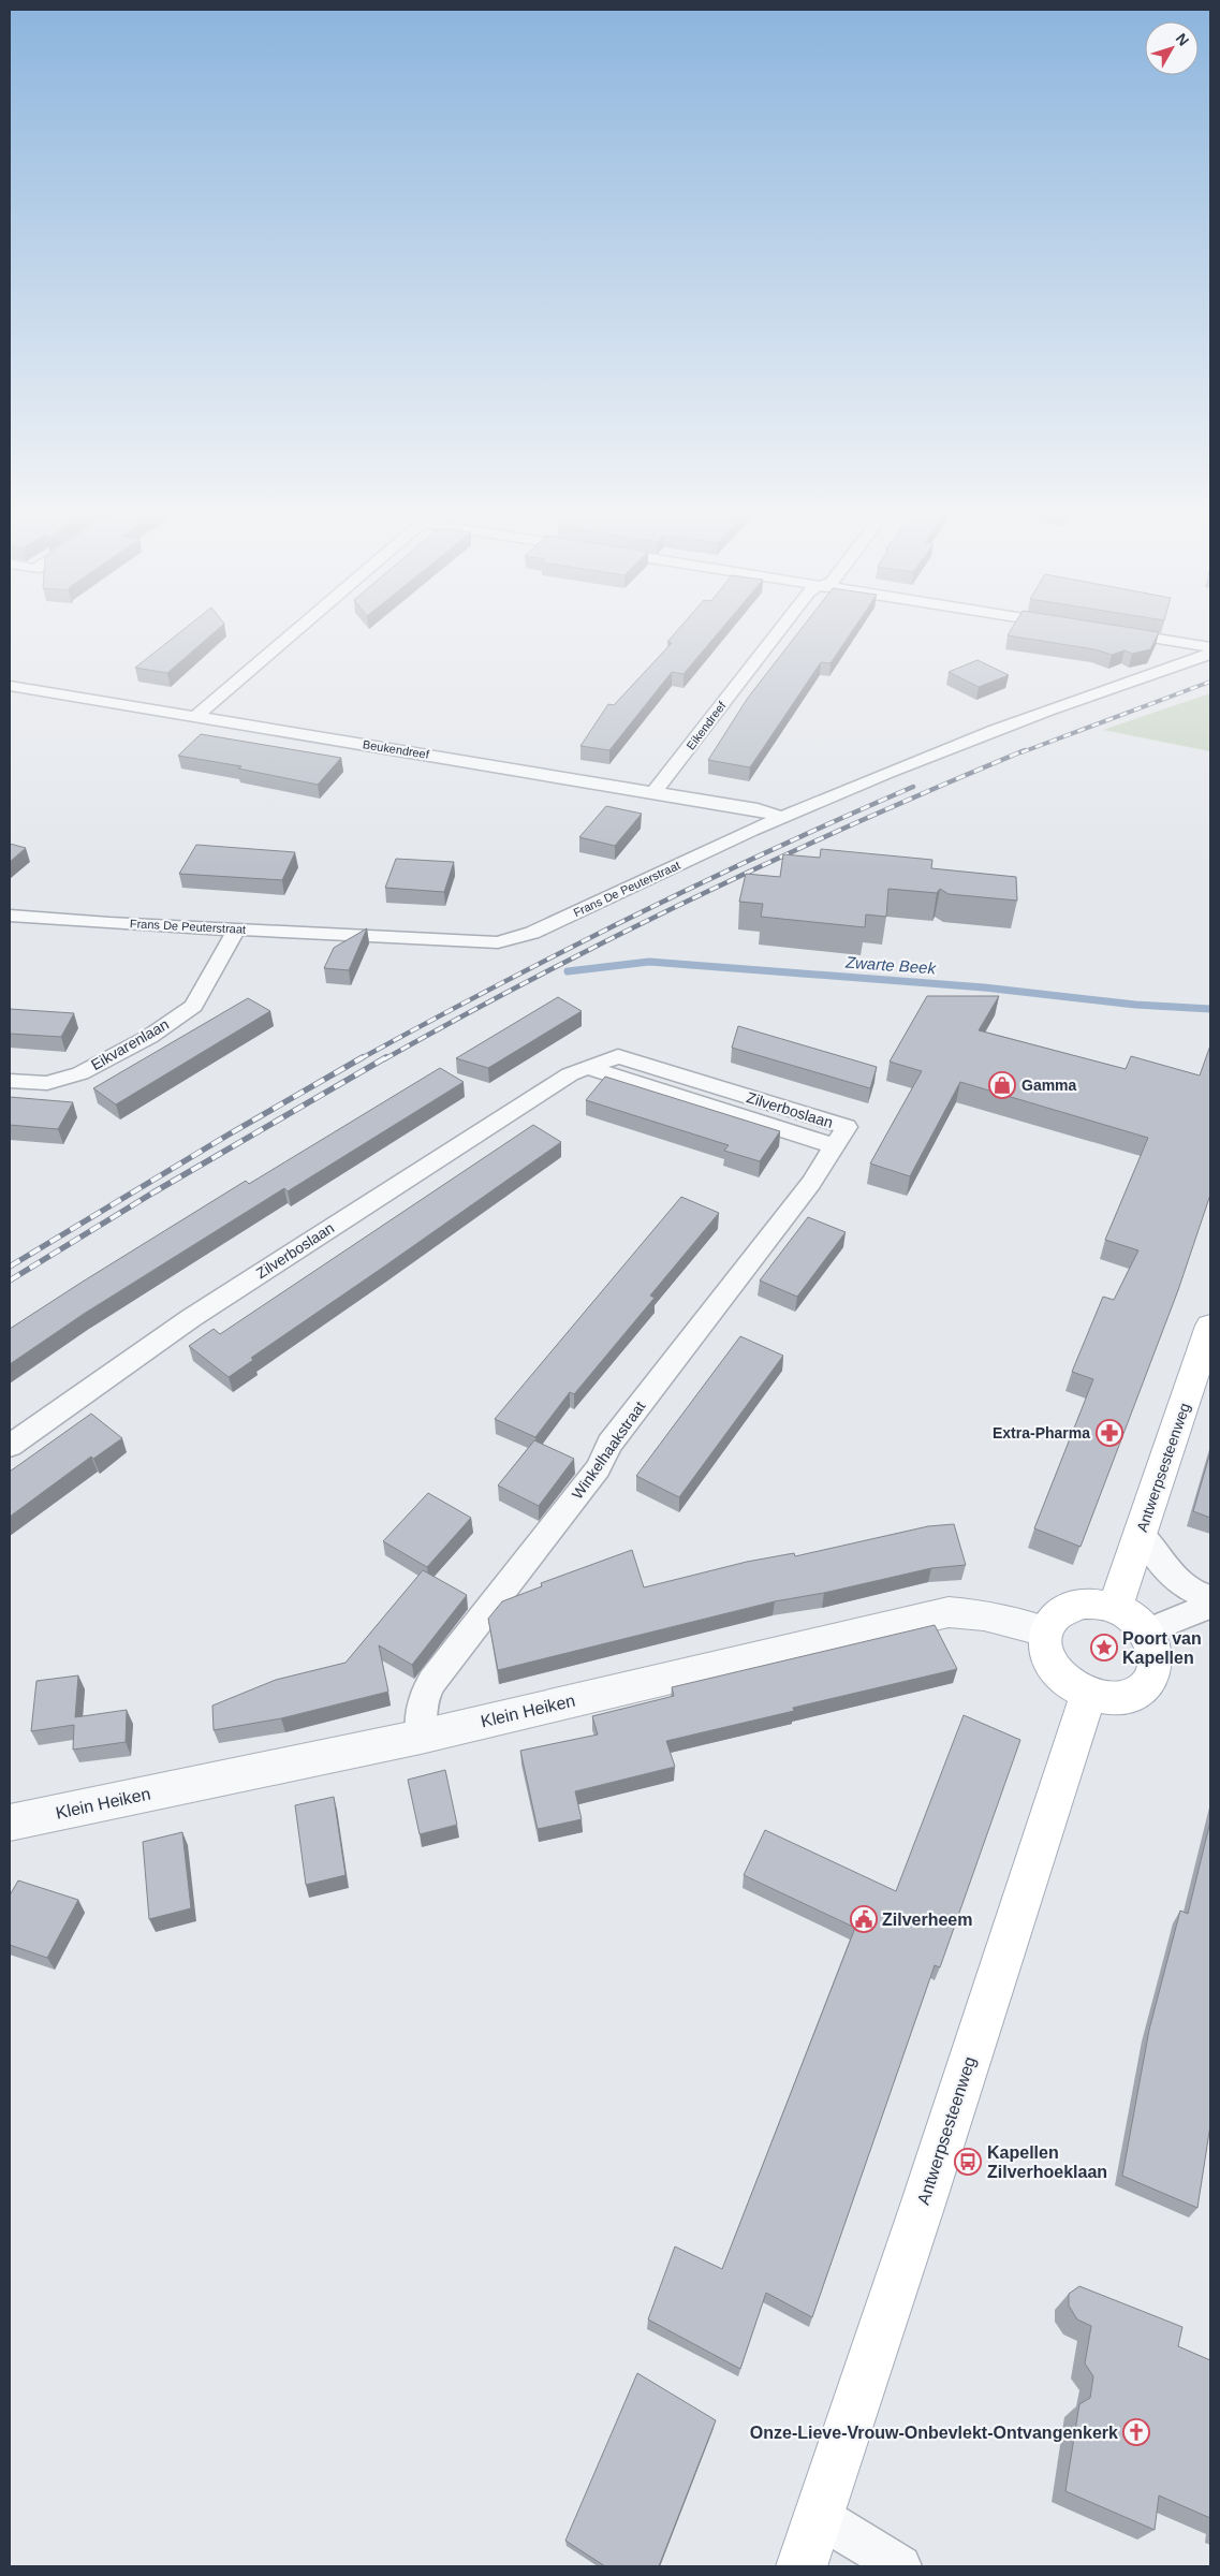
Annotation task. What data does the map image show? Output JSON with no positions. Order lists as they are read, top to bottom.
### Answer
{
  "streets": {
    "main road": ["Antwerpsesteenweg"],
    "street": [
      "Eikendreef",
      "Beukendreef",
      "Frans De Peuterstraat",
      "Eikvarenlaan",
      "Zilverboslaan",
      "Winkelhaakstraat",
      "Klein Heiken"
    ]
  },
  "crossings": [
    ["Eikendreef", "Beukendreef"],
    ["Beukendreef", "Frans De Peuterstraat"],
    ["Frans De Peuterstraat", "Eikvarenlaan"],
    ["Zilverboslaan", "Winkelhaakstraat"],
    ["Winkelhaakstraat", "Klein Heiken"],
    ["Antwerpsesteenweg", "Klein Heiken"]
  ],
  "water": ["Zwarte Beek"],
  "places": {
    "shop": ["Gamma"],
    "pharmacy": ["Extra-Pharma"],
    "place": ["Poort van Kapellen"],
    "public building": ["Zilverheem"],
    "bus stop": ["Kapellen Zilverhoeklaan"],
    "church": ["Onze-Lieve-Vrouw-Onbevlekt-Ontvangenkerk"]
  },
  "north": "top right"
}
